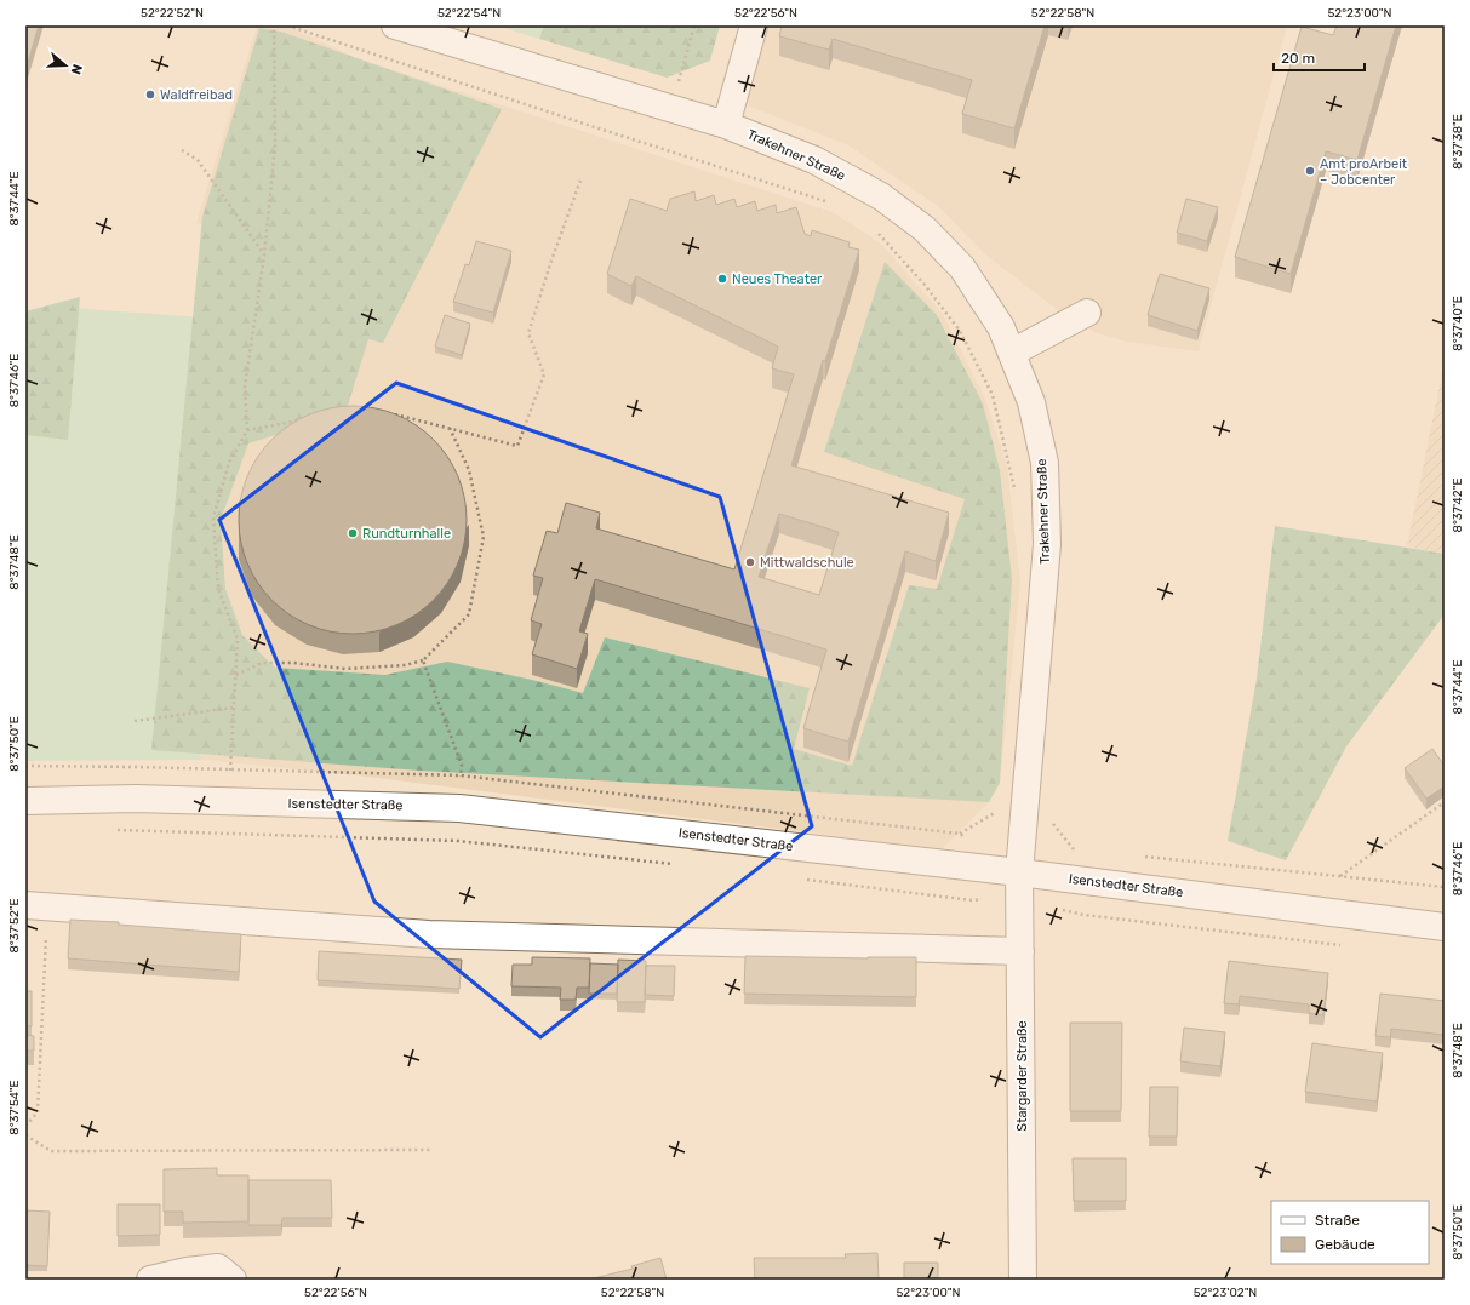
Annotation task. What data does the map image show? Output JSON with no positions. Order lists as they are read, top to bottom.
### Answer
{
  "streets": {
    "street": ["Trakehner Straße", "Isenstedter Straße", "Stargarder Straße"]
  },
  "crossings": [
    ["Trakehner Straße", "Isenstedter Straße"],
    ["Trakehner Straße", "Stargarder Straße"],
    ["Isenstedter Straße", "Stargarder Straße"]
  ],
  "places": [
    "Waldfreibad",
    "Amt proArbeit – Jobcenter",
    "Neues Theater",
    "Rundturnhalle",
    "Mittwaldschule"
  ],
  "legend": ["Straße", "Gebäude"],
  "scale_bar": "20 m",
  "north": "right",
  "coordinates": [
    "52°22'52\"N",
    "52°22'54\"N",
    "52°22'56\"N",
    "52°22'58\"N",
    "52°23'00\"N",
    "8°37'38\"E",
    "8°37'44\"E",
    "8°37'40\"E",
    "8°37'46\"E",
    "8°37'42\"E",
    "8°37'48\"E",
    "8°37'50\"E",
    "8°37'52\"E",
    "8°37'54\"E",
    "52°23'02\"N"
  ]
}
